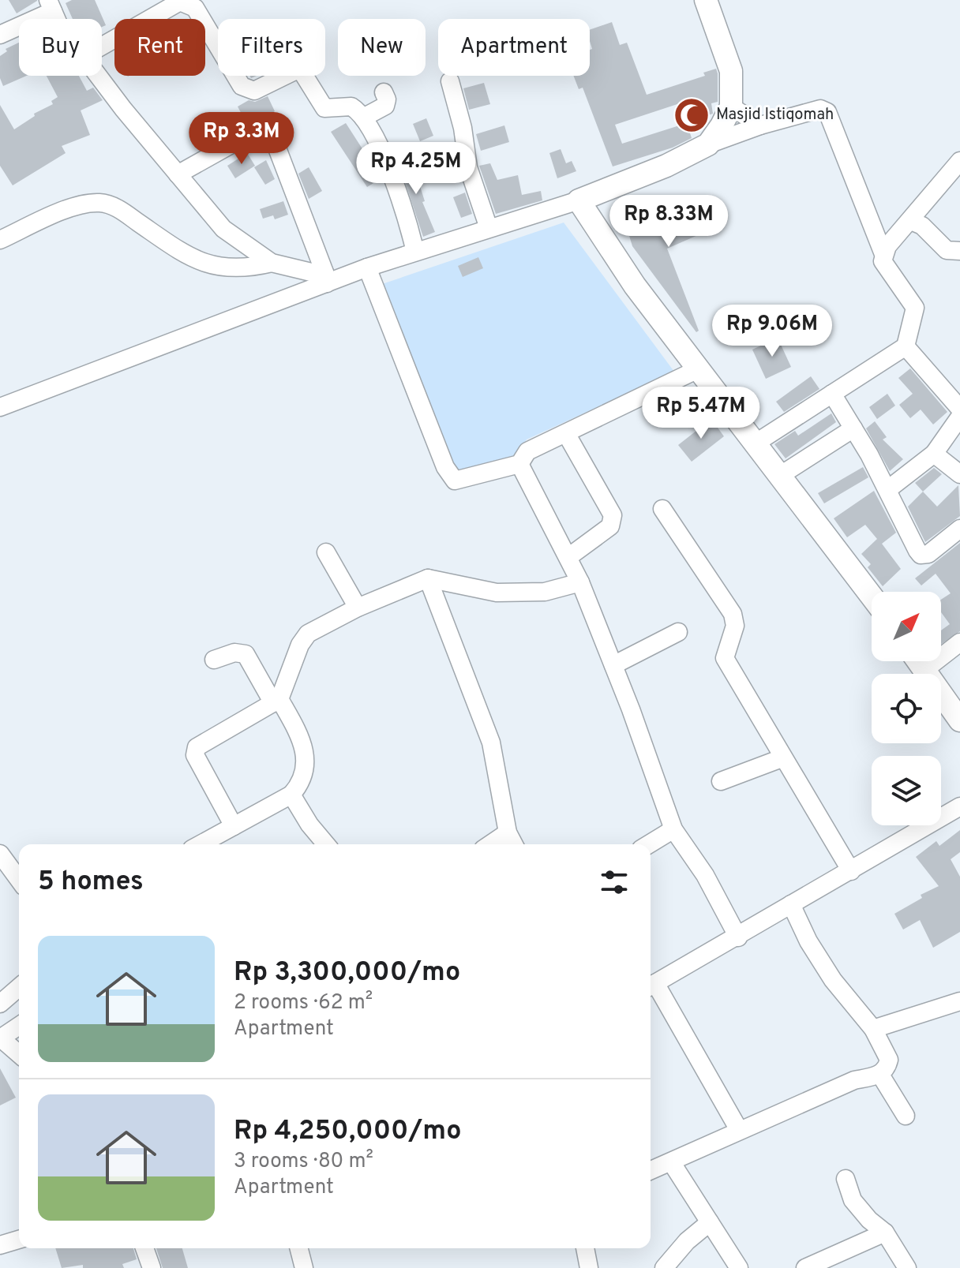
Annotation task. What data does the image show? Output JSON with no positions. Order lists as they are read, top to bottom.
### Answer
{
  "places": {
    "mosque": ["Masjid Istiqomah"]
  },
  "north": "top right",
  "page": {
    "chip": [
      "Buy",
      "Rent",
      "Filters",
      "New",
      "Apartment"
    ],
    "price": [
      "Rp 3.3M",
      "Rp 4.25M",
      "Rp 8.33M",
      "Rp 9.06M",
      "Rp 5.47M"
    ],
    "heading": "5 homes",
    "list": [
      {
        "name": "Rp 3,300,000/mo",
        "note": "2 rooms · 62 m² · Apartment"
      },
      {
        "name": "Rp 4,250,000/mo",
        "note": "3 rooms · 80 m² · Apartment"
      }
    ]
  }
}
